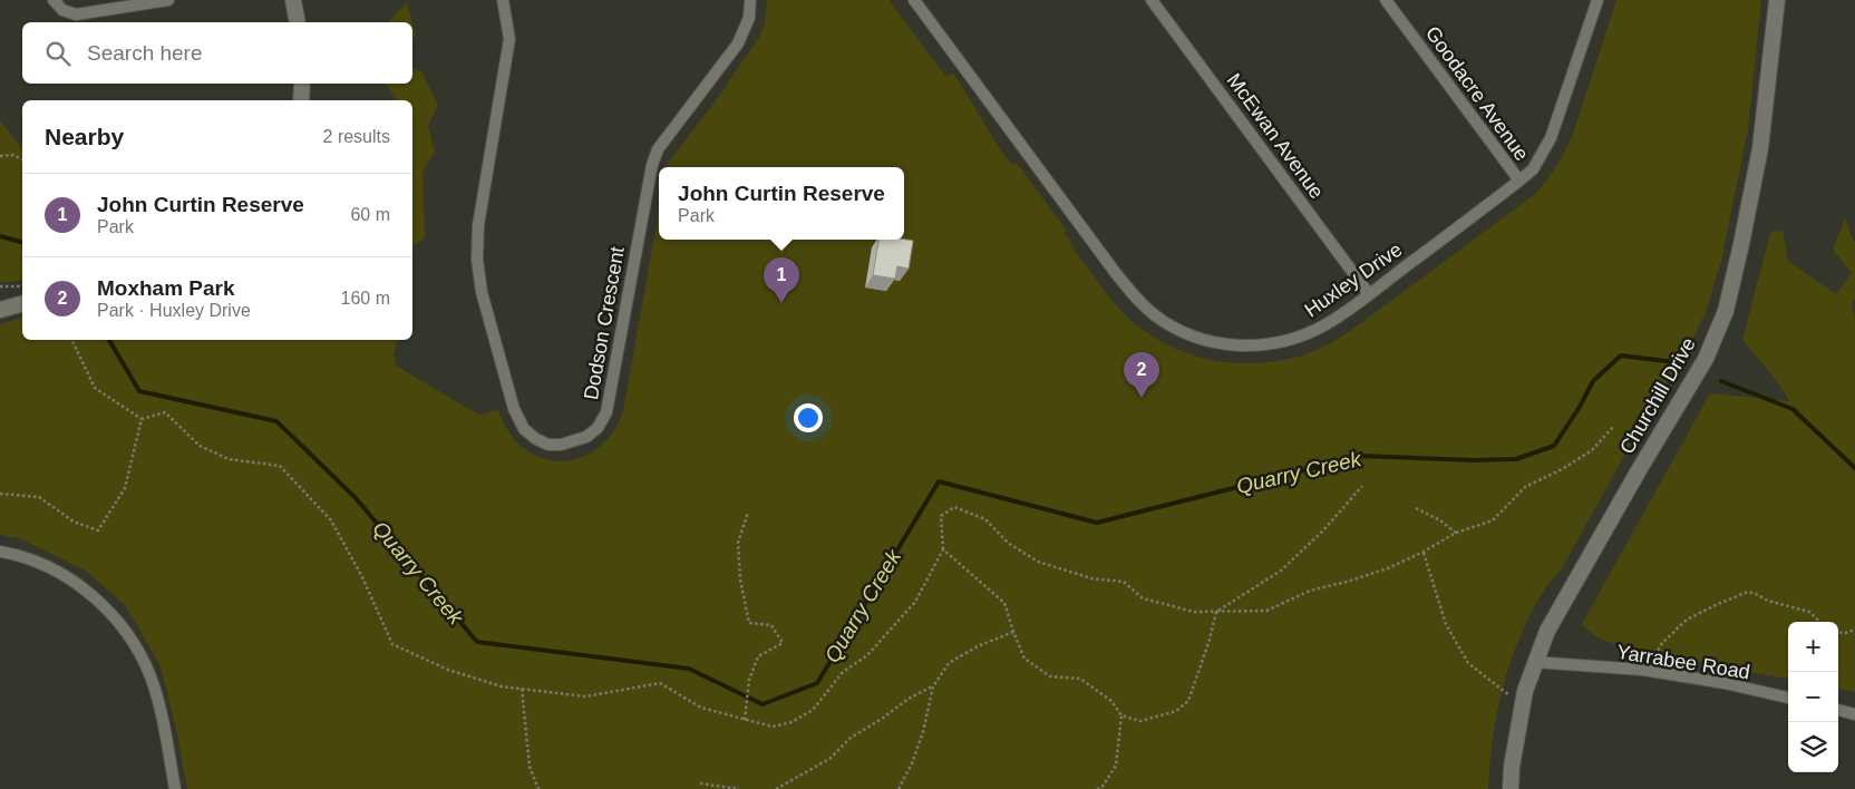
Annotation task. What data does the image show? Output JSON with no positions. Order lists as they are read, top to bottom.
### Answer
{
  "streets": {
    "main road": ["Churchill Drive"],
    "street": [
      "Goodacre Avenue",
      "McEwan Avenue",
      "Huxley Drive",
      "Dodson Crescent",
      "Yarrabee Road"
    ]
  },
  "crossings": [
    ["Goodacre Avenue", "Huxley Drive"],
    ["McEwan Avenue", "Huxley Drive"],
    ["Churchill Drive", "Yarrabee Road"]
  ],
  "water": ["Quarry Creek"],
  "page": {
    "search": "Search here",
    "heading": ["Nearby", "2 results"],
    "popup": ["John Curtin Reserve", "Park"],
    "list": [
      {
        "mark": "1",
        "name": "John Curtin Reserve",
        "note": "Park",
        "value": "60 m"
      },
      {
        "mark": "2",
        "name": "Moxham Park",
        "note": "Park · Huxley Drive",
        "value": "160 m"
      }
    ],
    "pins": ["1", "2"],
    "map_buttons": ["+", "−"]
  }
}
